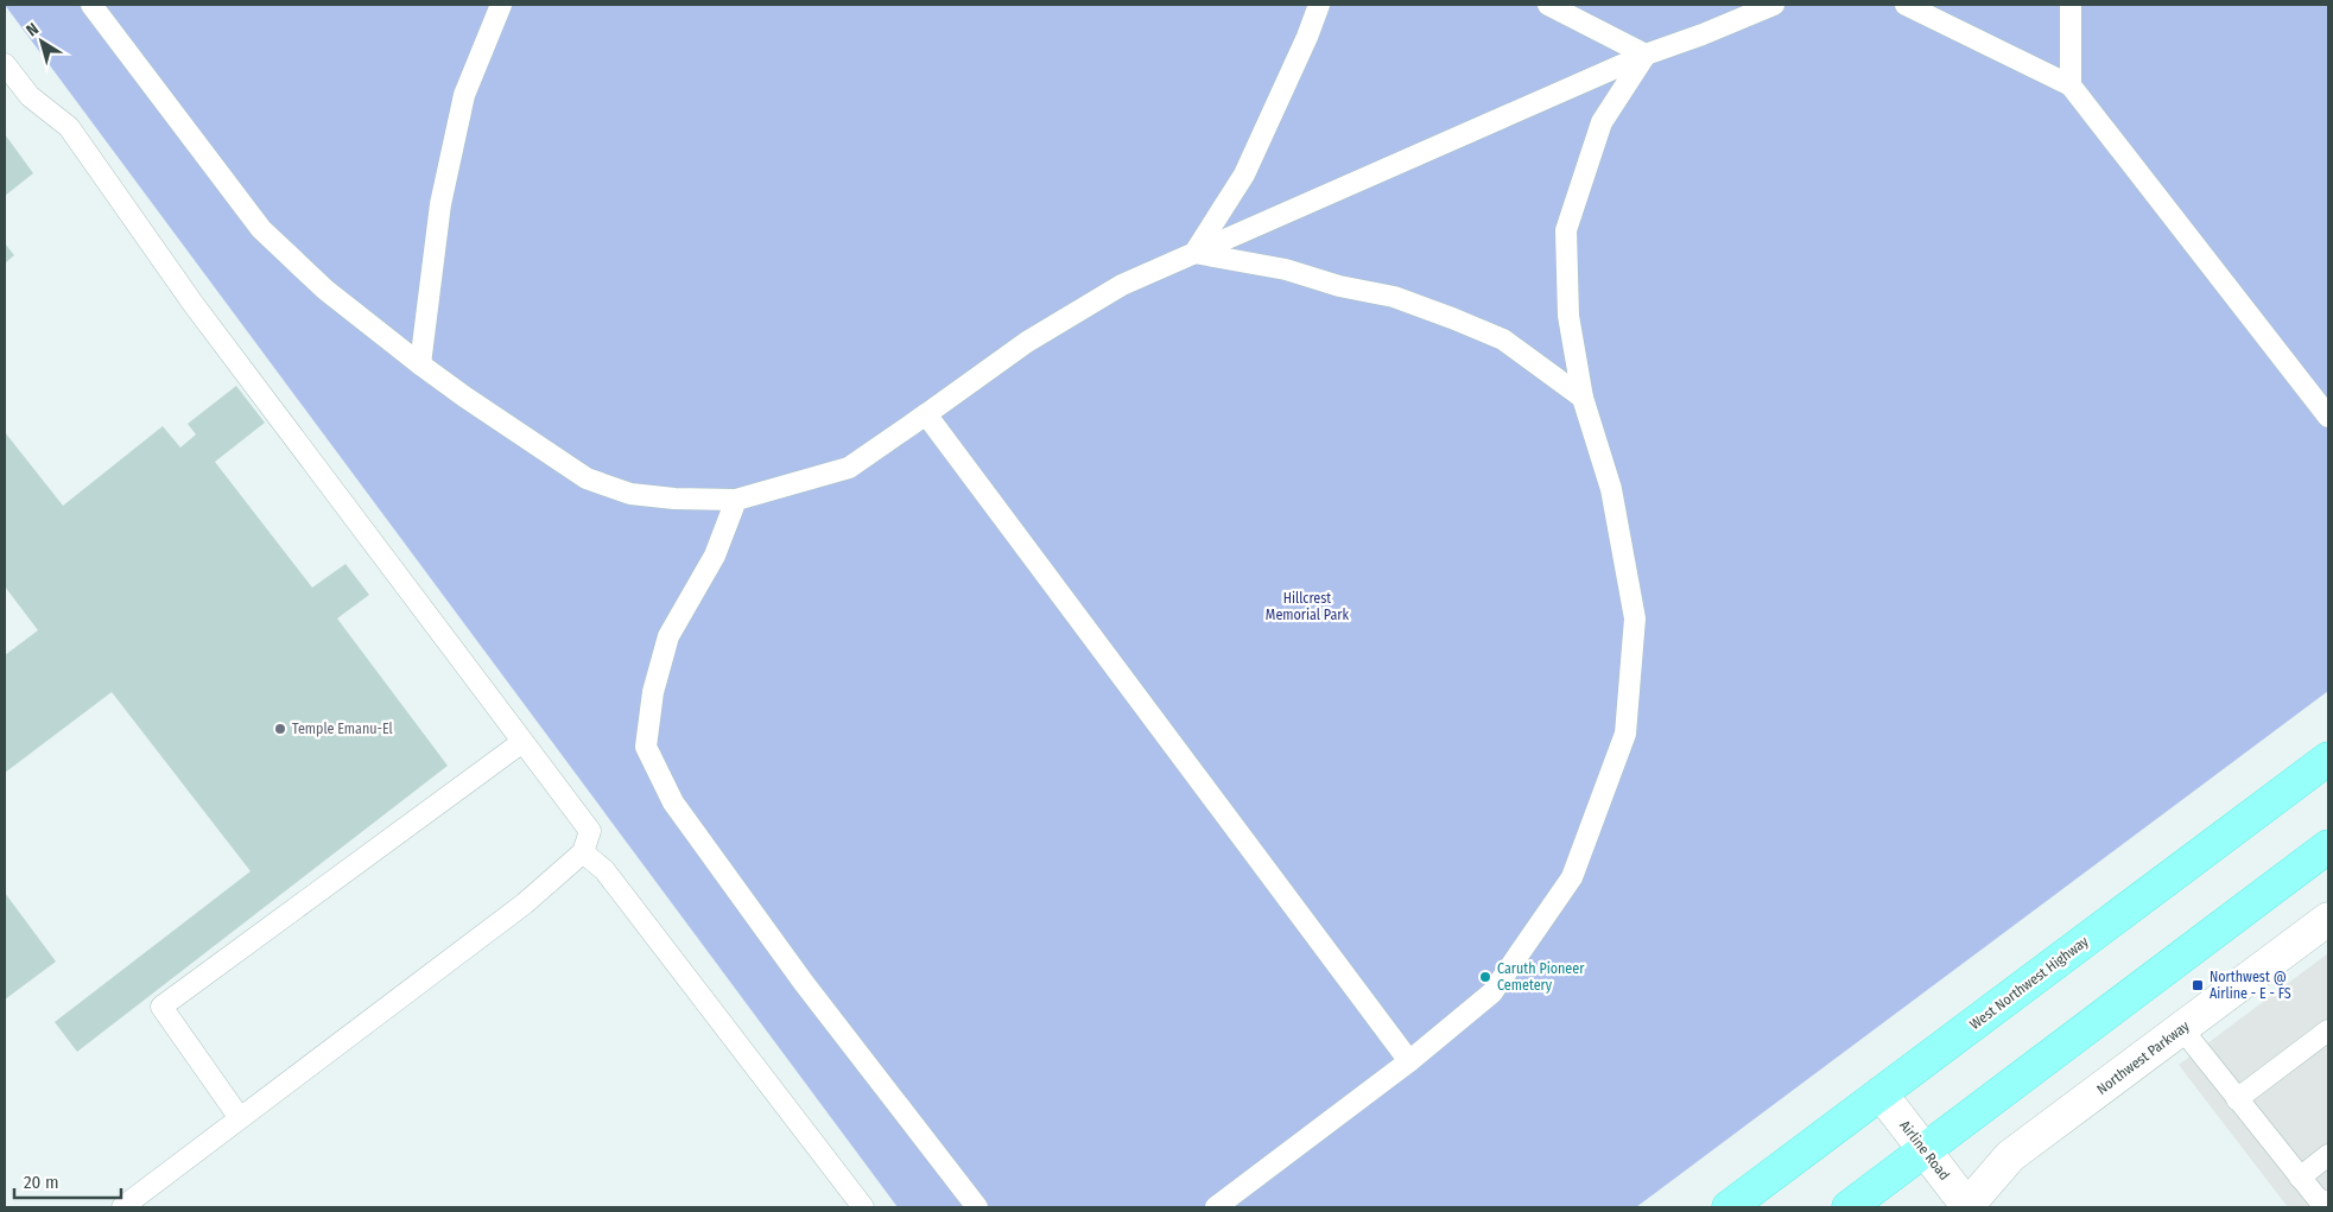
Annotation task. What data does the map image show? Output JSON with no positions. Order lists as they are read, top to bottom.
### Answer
{
  "streets": {
    "main road": ["West Northwest Highway"],
    "street": ["Northwest Parkway", "Airline Road"]
  },
  "crossings": [
    ["West Northwest Highway", "Airline Road"],
    ["Northwest Parkway", "Airline Road"]
  ],
  "parks": ["Hillcrest Memorial Park"],
  "places": {
    "other": ["Temple Emanu-El", "Caruth Pioneer Cemetery"],
    "transit": ["Northwest @ Airline - E - FS"]
  },
  "scale_bar": "20 m",
  "north": "top left"
}
